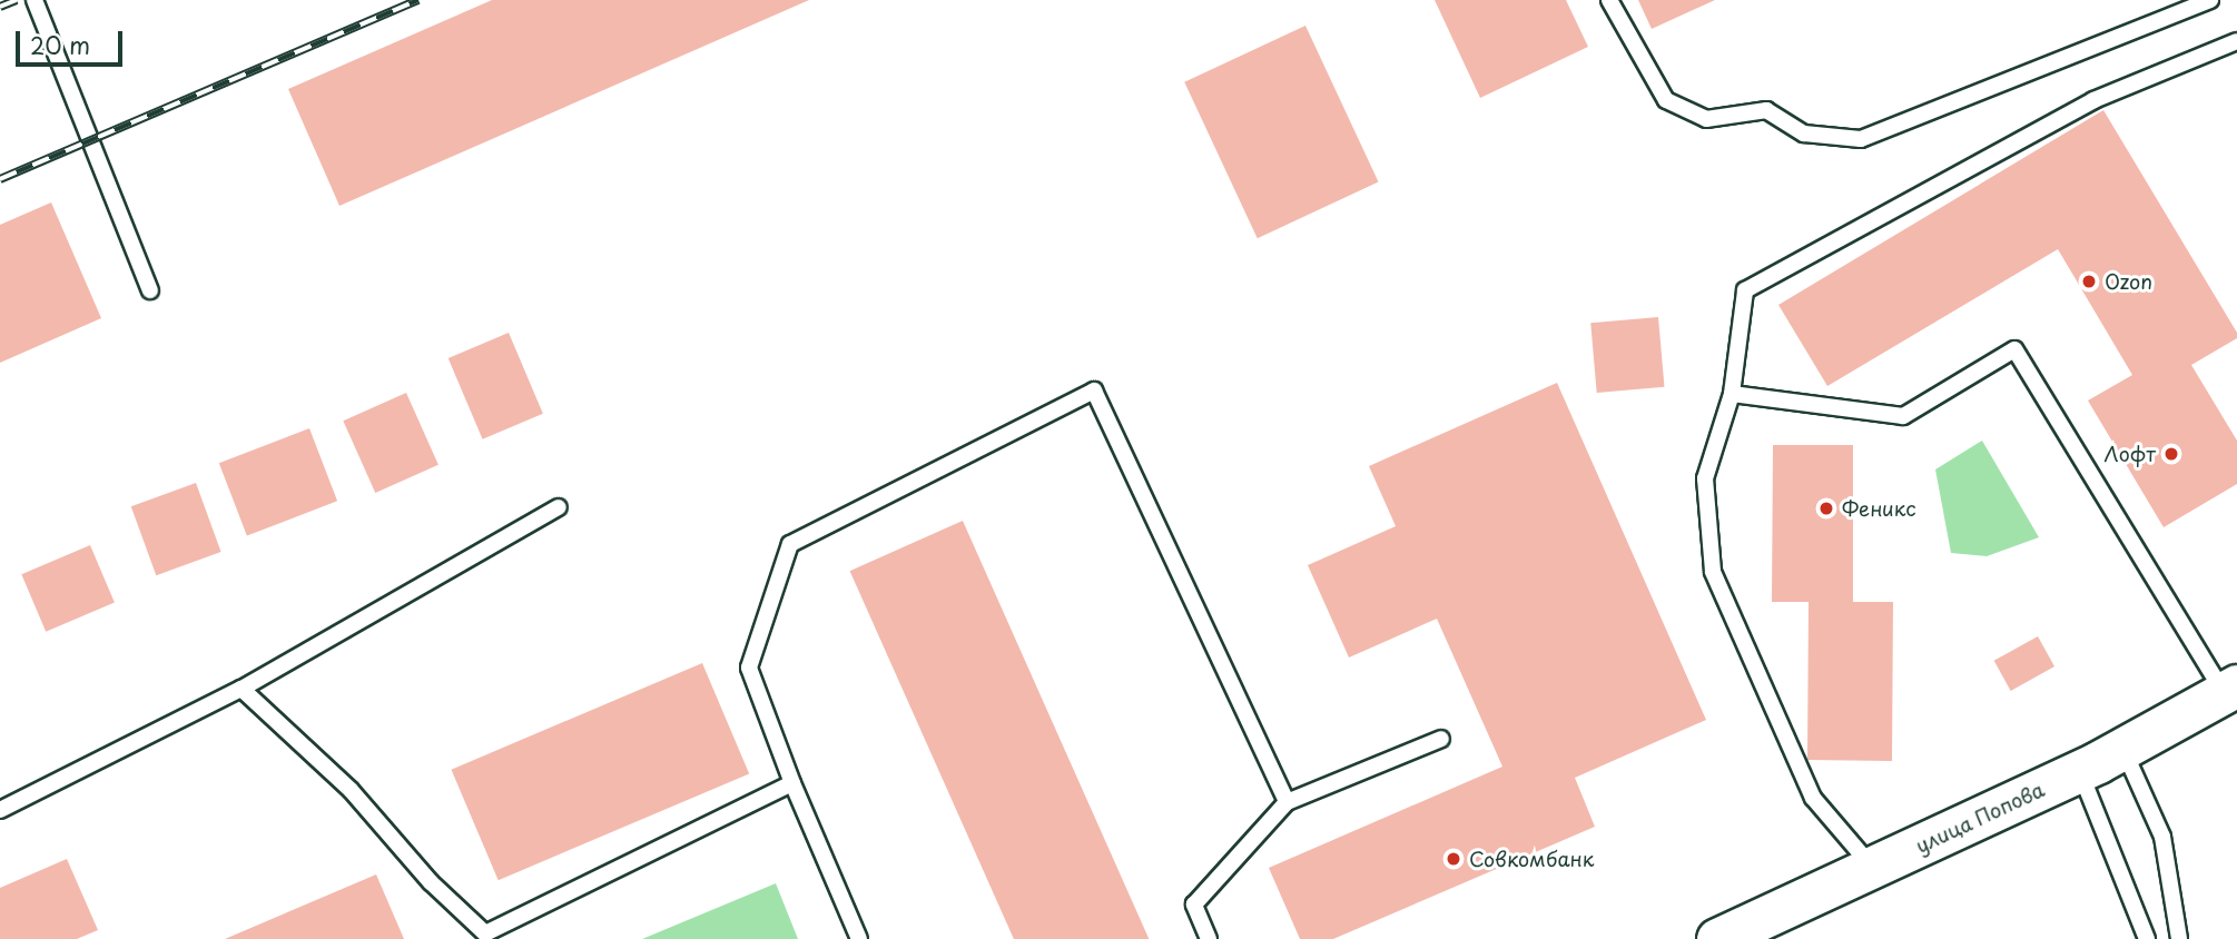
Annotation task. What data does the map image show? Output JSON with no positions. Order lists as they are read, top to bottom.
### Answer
{
  "streets": {
    "street": ["улица Попова"]
  },
  "places": [
    "Ozon",
    "Лофт",
    "Феникс",
    "Совкомбанк"
  ],
  "scale_bar": "20 m"
}
